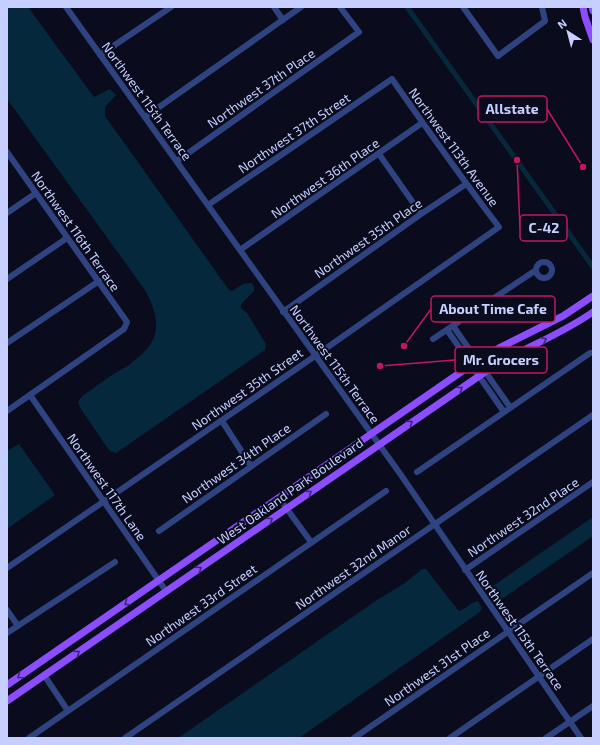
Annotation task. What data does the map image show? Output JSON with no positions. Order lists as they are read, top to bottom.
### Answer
{
  "streets": {
    "main road": ["West Oakland Park Boulevard"],
    "street": [
      "Northwest 37th Place",
      "Northwest 115th Terrace",
      "Northwest 37th Street",
      "Northwest 113th Avenue",
      "Northwest 36th Place",
      "Northwest 116th Terrace",
      "Northwest 35th Place",
      "Northwest 35th Street",
      "Northwest 34th Place",
      "Northwest 117th Lane",
      "Northwest 32nd Place",
      "Northwest 32nd Manor",
      "Northwest 33rd Street",
      "Northwest 31st Place"
    ]
  },
  "crossings": [
    ["Northwest 37th Place", "Northwest 115th Terrace"],
    ["Northwest 115th Terrace", "Northwest 37th Street"],
    ["Northwest 115th Terrace", "Northwest 36th Place"],
    ["Northwest 115th Terrace", "Northwest 35th Place"],
    ["Northwest 115th Terrace", "Northwest 35th Street"],
    ["Northwest 115th Terrace", "West Oakland Park Boulevard"],
    ["Northwest 115th Terrace", "Northwest 32nd Place"],
    ["Northwest 115th Terrace", "Northwest 32nd Manor"],
    ["Northwest 115th Terrace", "Northwest 31st Place"],
    ["Northwest 37th Street", "Northwest 113th Avenue"],
    ["Northwest 113th Avenue", "Northwest 36th Place"],
    ["Northwest 113th Avenue", "Northwest 35th Place"],
    ["Northwest 113th Avenue", "Northwest 35th Street"],
    ["Northwest 116th Terrace", "Northwest 117th Lane"],
    ["Northwest 35th Street", "Northwest 117th Lane"],
    ["Northwest 117th Lane", "West Oakland Park Boulevard"]
  ],
  "places": [
    "C-42",
    "Allstate",
    "About Time Cafe",
    "Mr. Grocers"
  ],
  "north": "top left"
}
